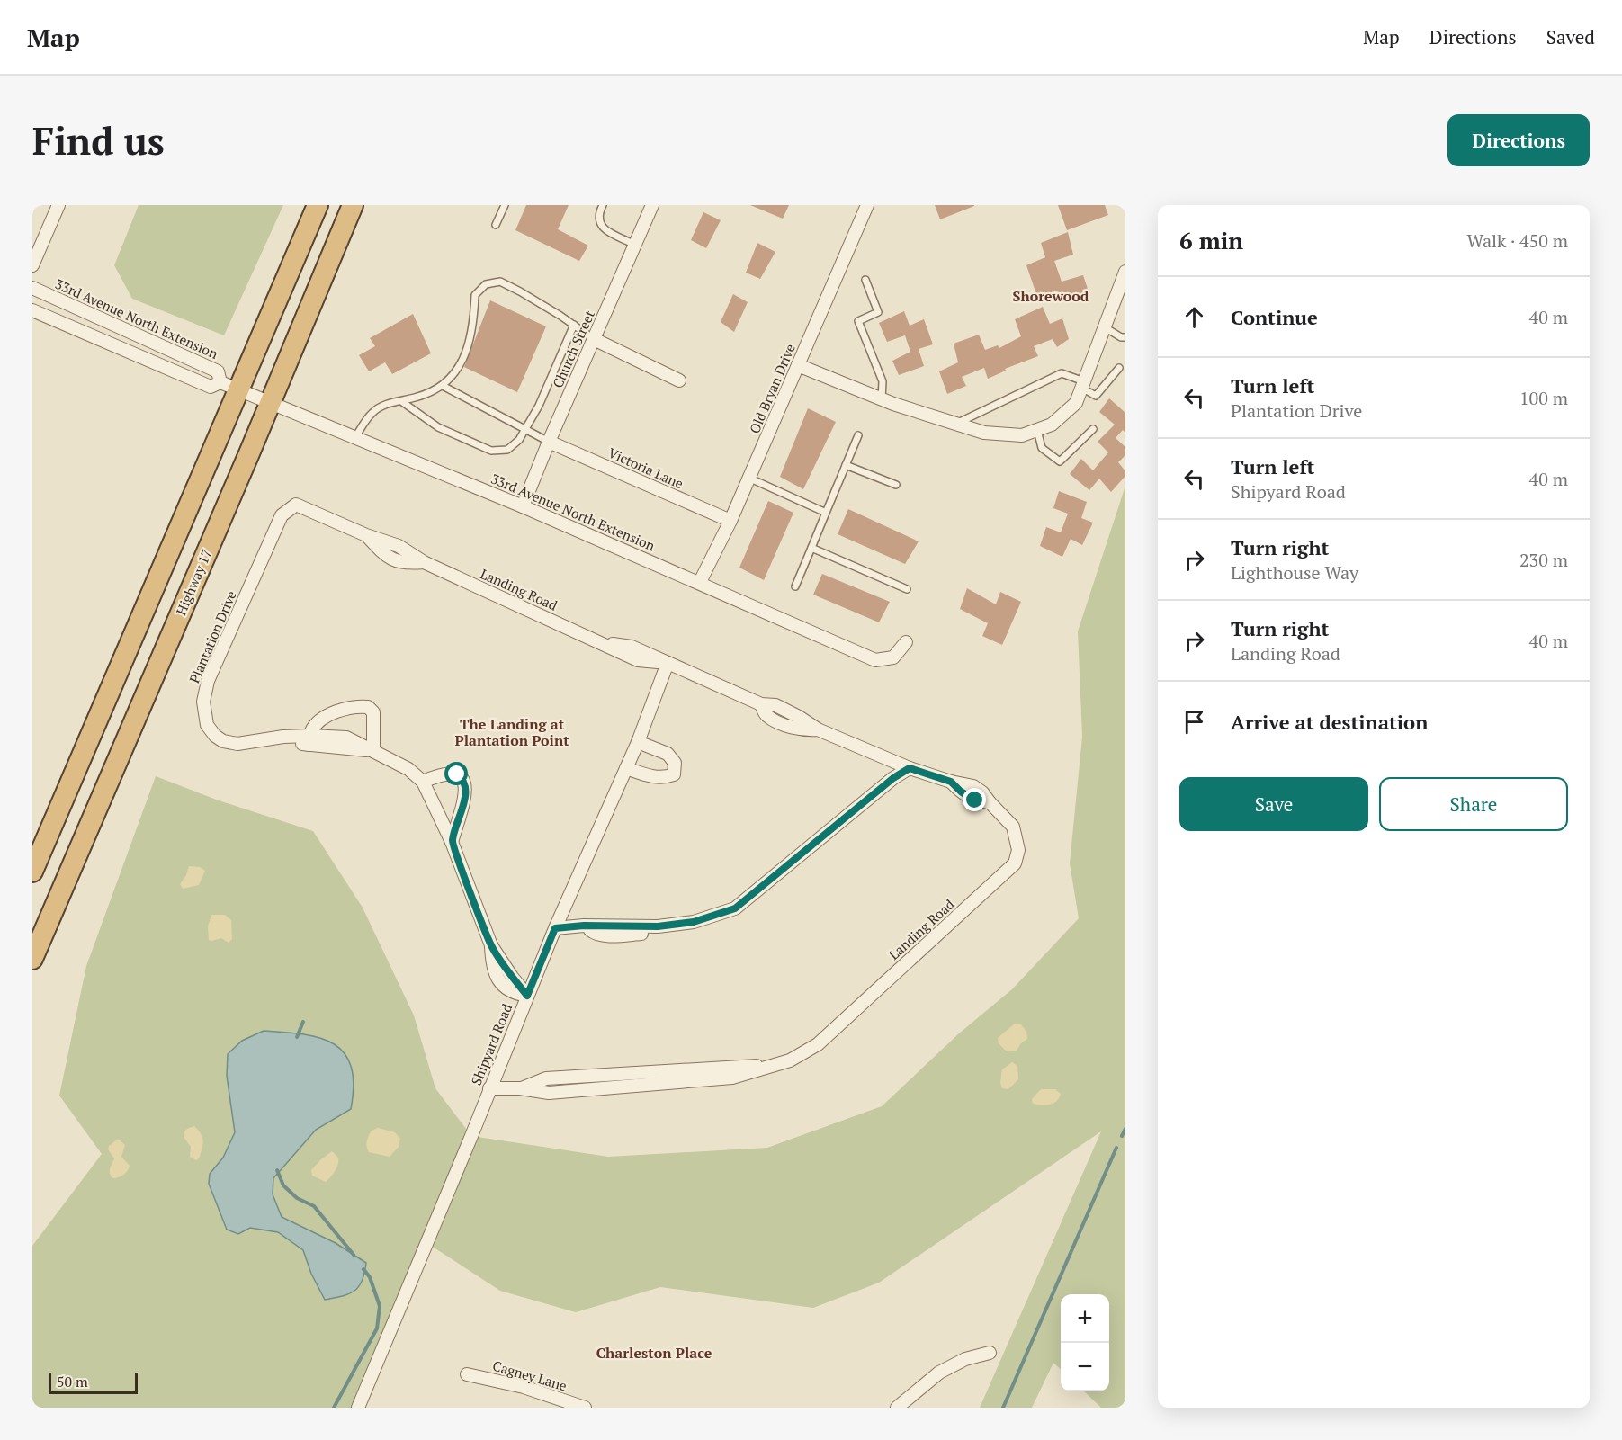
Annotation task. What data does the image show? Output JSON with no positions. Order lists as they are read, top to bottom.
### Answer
{
  "streets": {
    "highway": ["Highway 17"],
    "street": [
      "33rd Avenue North Extension",
      "Church Street",
      "Old Bryan Drive",
      "Victoria Lane",
      "Landing Road",
      "Plantation Drive",
      "Shipyard Road",
      "Cagney Lane"
    ]
  },
  "crossings": [
    ["33rd Avenue North Extension", "Church Street"],
    ["33rd Avenue North Extension", "Old Bryan Drive"],
    ["33rd Avenue North Extension", "Highway 17"],
    ["Church Street", "Victoria Lane"],
    ["Old Bryan Drive", "Victoria Lane"],
    ["Landing Road", "Plantation Drive"],
    ["Landing Road", "Shipyard Road"],
    ["Plantation Drive", "Shipyard Road"]
  ],
  "districts": ["Shorewood", "The Landing at Plantation Point", "Charleston Place"],
  "scale_bar": "50 m",
  "page": {
    "header": "Map",
    "nav": ["Map", "Directions", "Saved"],
    "buttons": [
      "Directions",
      ["Save", "Share"]
    ],
    "title": "Find us",
    "heading": ["6 min", "Walk · 450 m"],
    "list": [
      ["Continue", "40 m"],
      ["Turn left", "Plantation Drive", "100 m"],
      ["Turn left", "Shipyard Road", "40 m"],
      ["Turn right", "Lighthouse Way", "230 m"],
      ["Turn right", "Landing Road", "40 m"],
      "Arrive at destination"
    ],
    "map_buttons": ["+", "−"],
    "scale": "50 m"
  }
}
